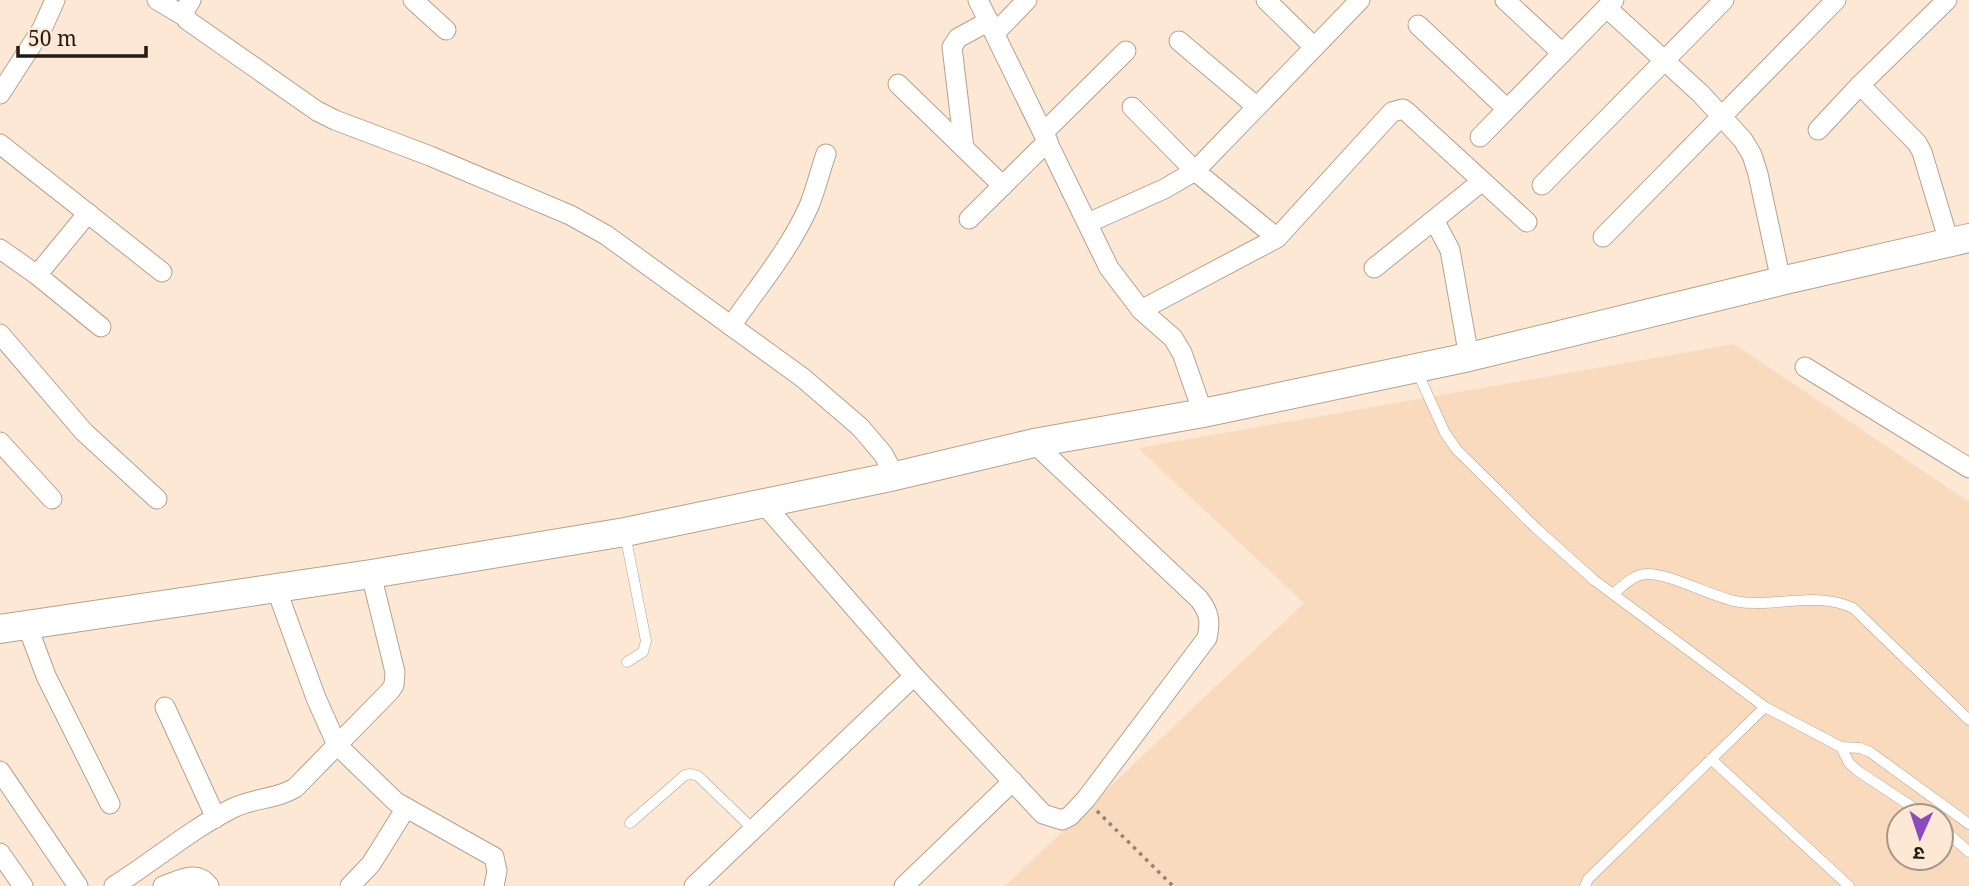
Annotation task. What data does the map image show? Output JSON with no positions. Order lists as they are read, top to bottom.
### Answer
{
  "scale_bar": "50 m",
  "north": "bottom"
}
